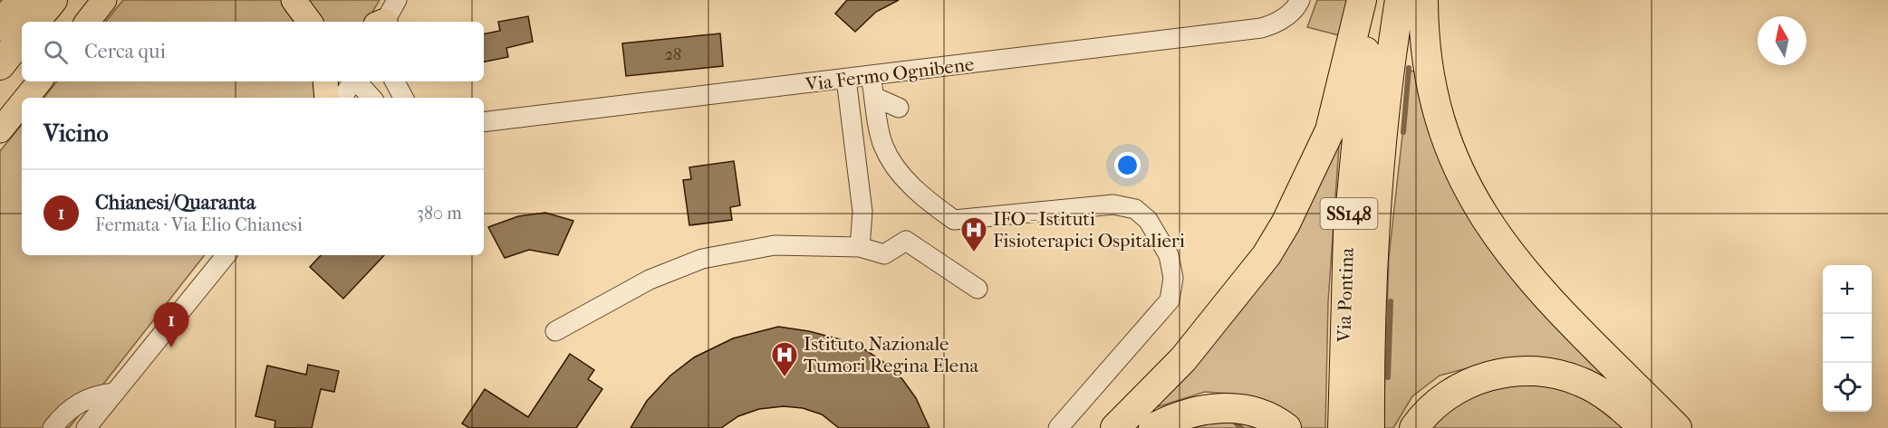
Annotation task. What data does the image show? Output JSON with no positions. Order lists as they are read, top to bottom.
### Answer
{
  "streets": {
    "highway": ["SS148", "Via Pontina"],
    "street": ["Via Fermo Ognibene"]
  },
  "places": {
    "hospital": ["IFO - Istituti Fisioterapici Ospitalieri", "Istituto Nazionale Tumori Regina Elena"]
  },
  "house_numbers": ["28"],
  "north": "top",
  "page": {
    "search": "Cerca qui",
    "heading": "Vicino",
    "list": [
      {
        "mark": "1",
        "name": "Chianesi/Quaranta",
        "note": "Fermata · Via Elio Chianesi",
        "value": "380 m"
      }
    ],
    "map_buttons": ["+", "−"],
    "pins": "1"
  }
}
